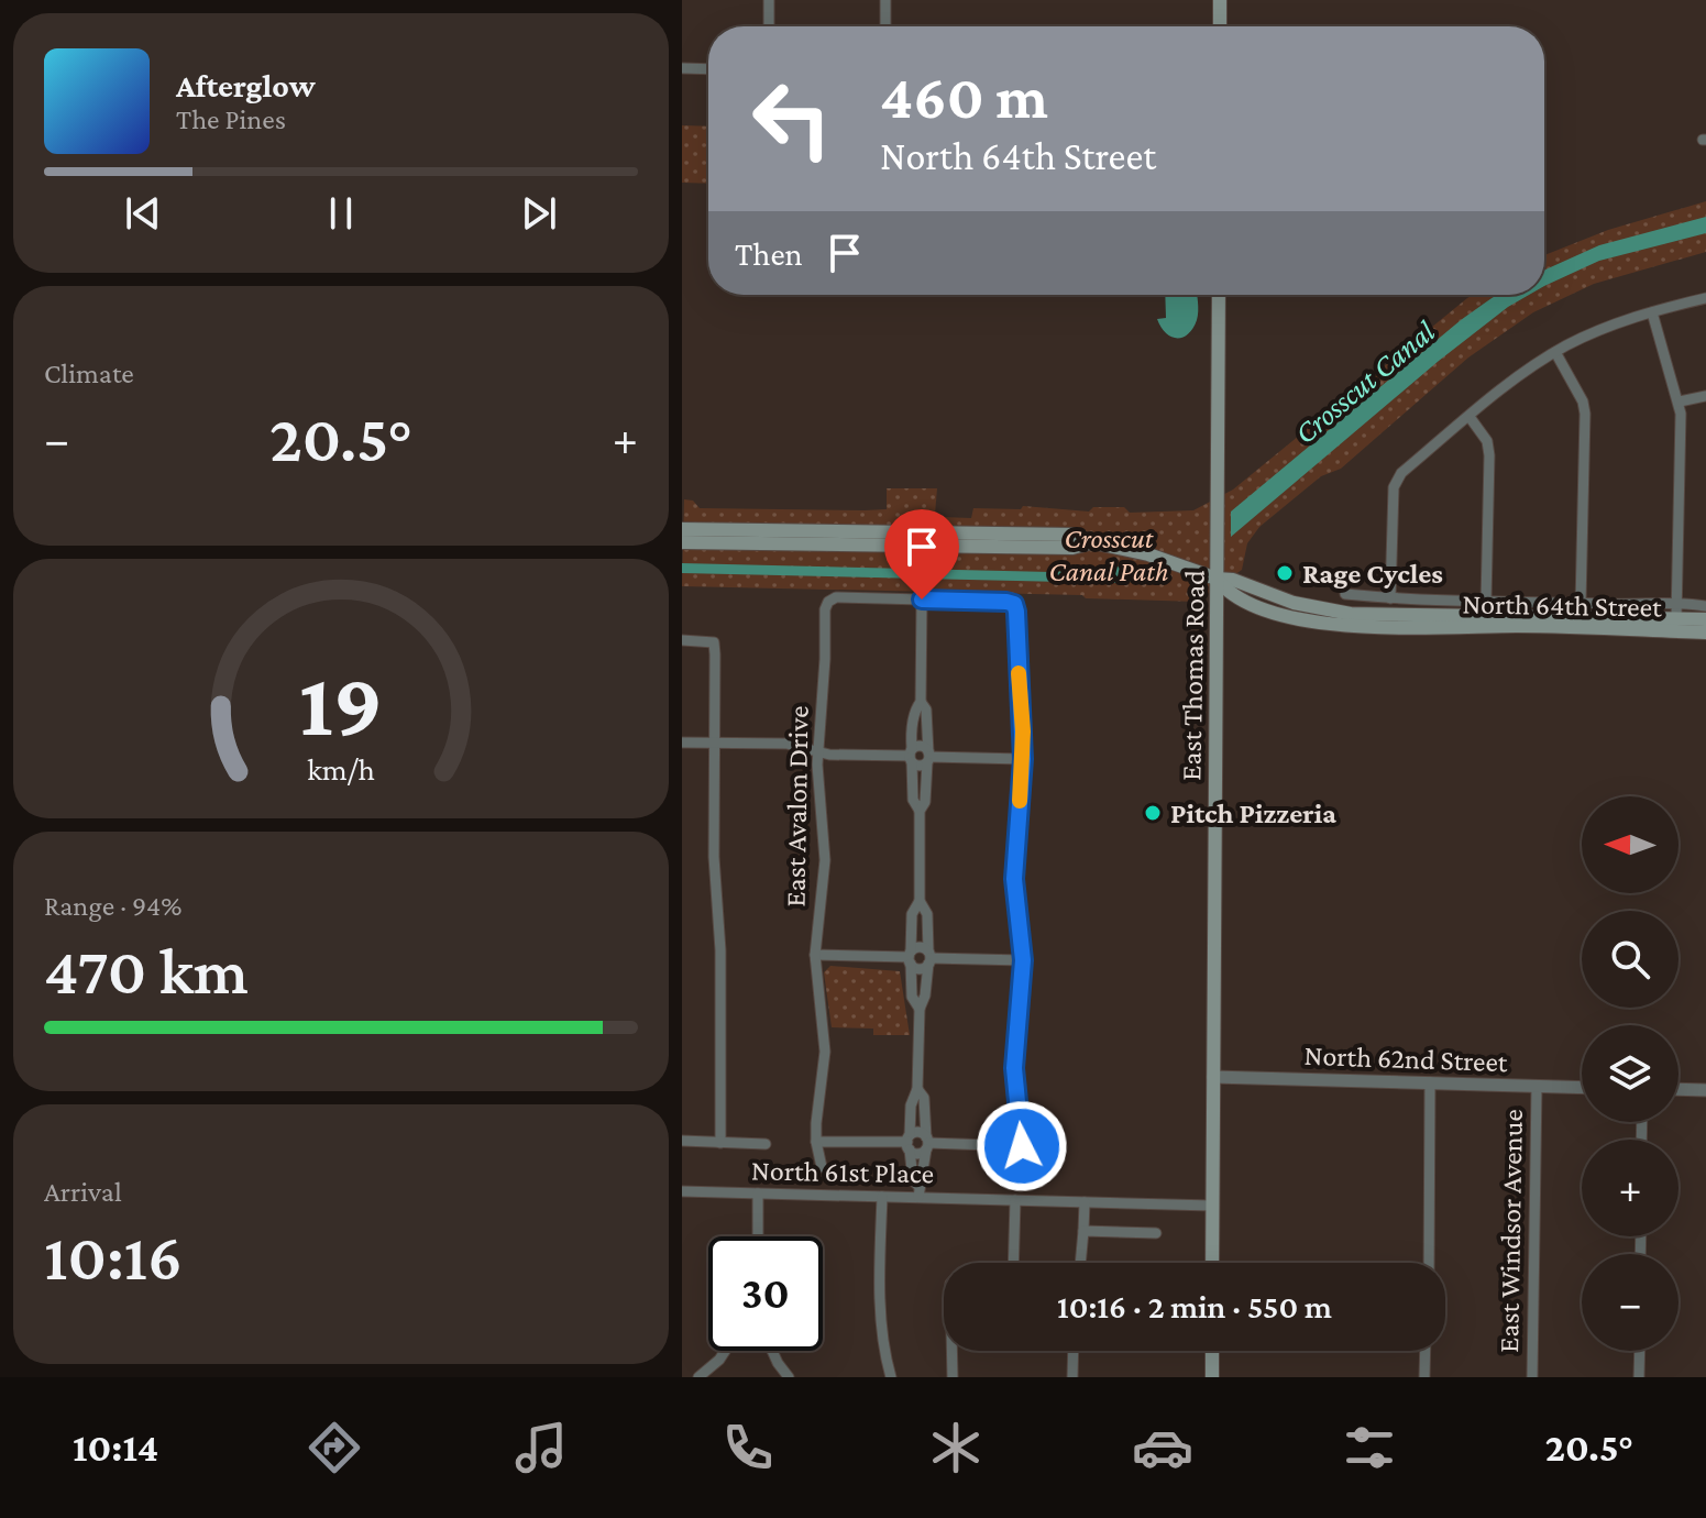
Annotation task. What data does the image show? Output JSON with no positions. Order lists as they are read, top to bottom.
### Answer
{
  "streets": {
    "main road": ["North 64th Street", "East Thomas Road"],
    "street": [
      "East Avalon Drive",
      "North 62nd Street",
      "North 61st Place",
      "East Windsor Avenue"
    ]
  },
  "crossings": [
    ["North 64th Street", "East Thomas Road"],
    ["East Thomas Road", "North 62nd Street"],
    ["East Thomas Road", "North 61st Place"],
    ["North 62nd Street", "East Windsor Avenue"]
  ],
  "water": ["Crosscut Canal"],
  "parks": ["Crosscut Canal Path"],
  "places": ["Rage Cycles", "Pitch Pizzeria"],
  "north": "left",
  "page": {
    "turn": ["460 m", "North 64th Street"],
    "song": ["Afterglow", "The Pines"],
    "then": "Then",
    "tile": [
      "Climate",
      ["Range · 94%", "470 km"],
      ["Arrival", "10:16"]
    ],
    "heat": ["−", "20.5°", "+"],
    "map_buttons": ["+", "−"],
    "limit": "30",
    "trip": "10:16 · 2 min · 550 m",
    "tabs": ["10:14", "20.5°"],
    "gauge": ["19", "km/h"]
  }
}
